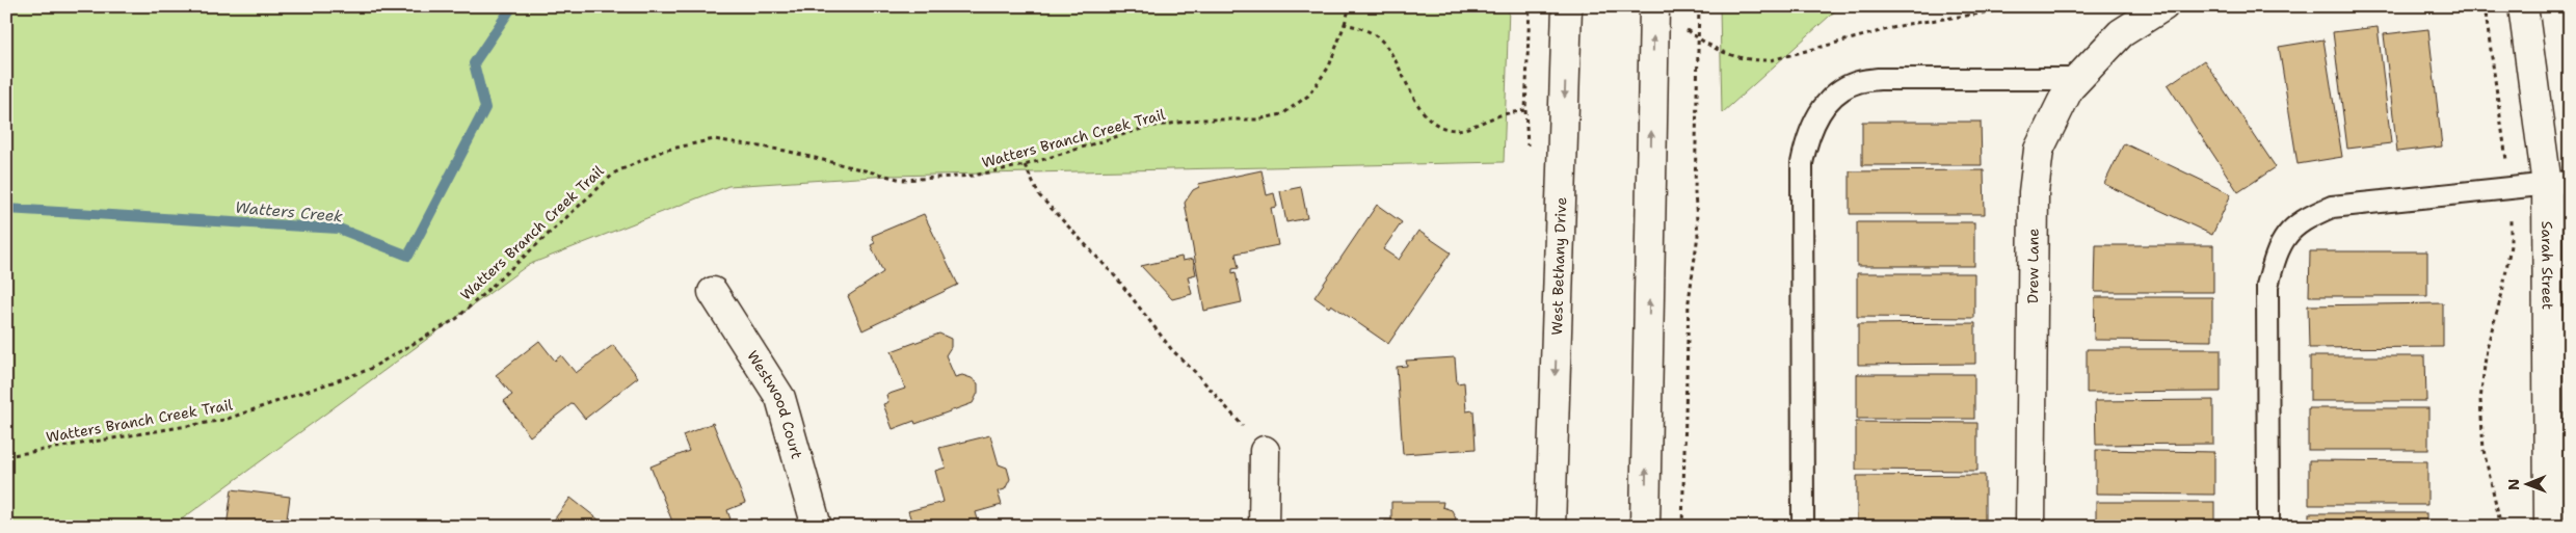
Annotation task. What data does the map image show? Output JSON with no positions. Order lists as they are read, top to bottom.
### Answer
{
  "streets": {
    "street": [
      "Drew Lane",
      "Sarah Street",
      "West Bethany Drive",
      "Westwood Court"
    ],
    "path": ["Watters Branch Creek Trail"]
  },
  "water": ["Watters Creek"],
  "north": "left"
}
